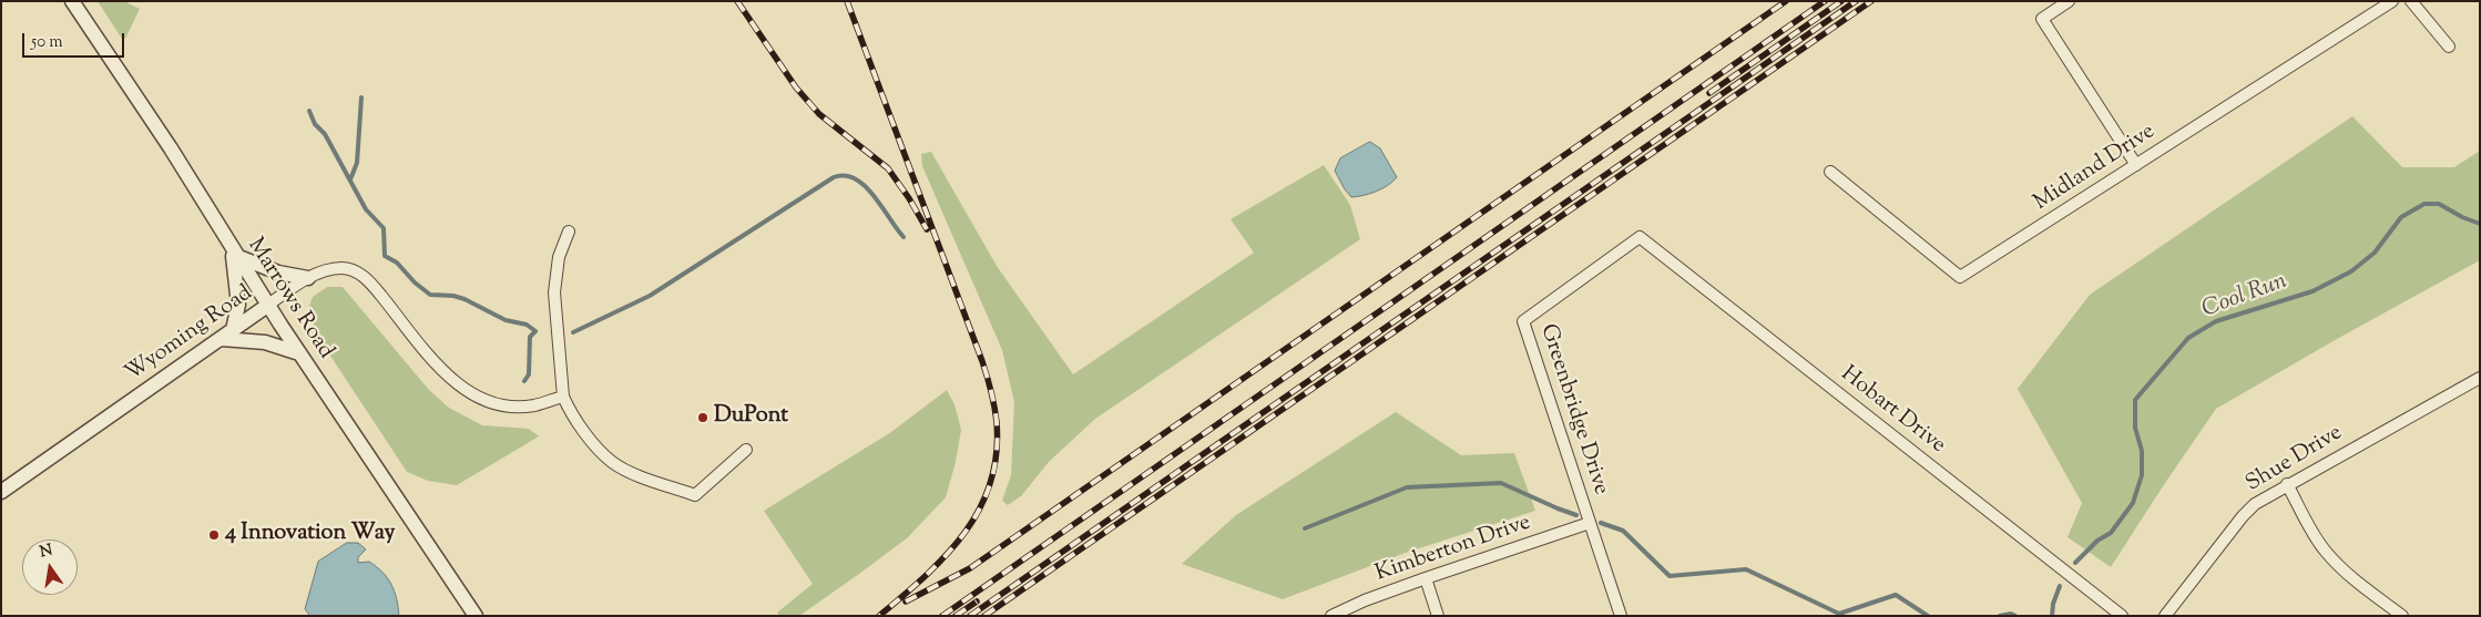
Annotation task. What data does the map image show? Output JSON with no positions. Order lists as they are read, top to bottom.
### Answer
{
  "streets": {
    "street": [
      "Midland Drive",
      "Marrows Road",
      "Wyoming Road",
      "Greenbridge Drive",
      "Hobart Drive",
      "Shue Drive",
      "Kimberton Drive"
    ]
  },
  "crossings": [
    ["Marrows Road", "Wyoming Road"],
    ["Greenbridge Drive", "Hobart Drive"],
    ["Greenbridge Drive", "Kimberton Drive"]
  ],
  "water": ["Cool Run"],
  "places": ["DuPont", "4 Innovation Way"],
  "scale_bar": "50 m",
  "north": "top"
}
